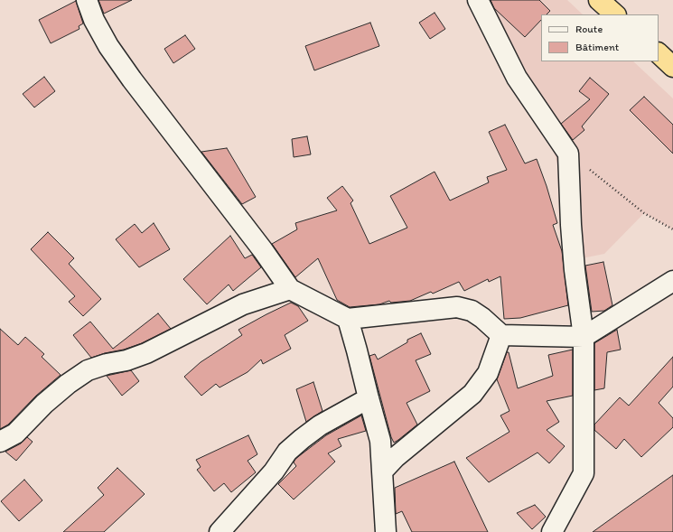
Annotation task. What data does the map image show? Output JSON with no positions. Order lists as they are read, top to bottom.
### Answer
{
  "legend": ["Route", "Bâtiment"]
}
